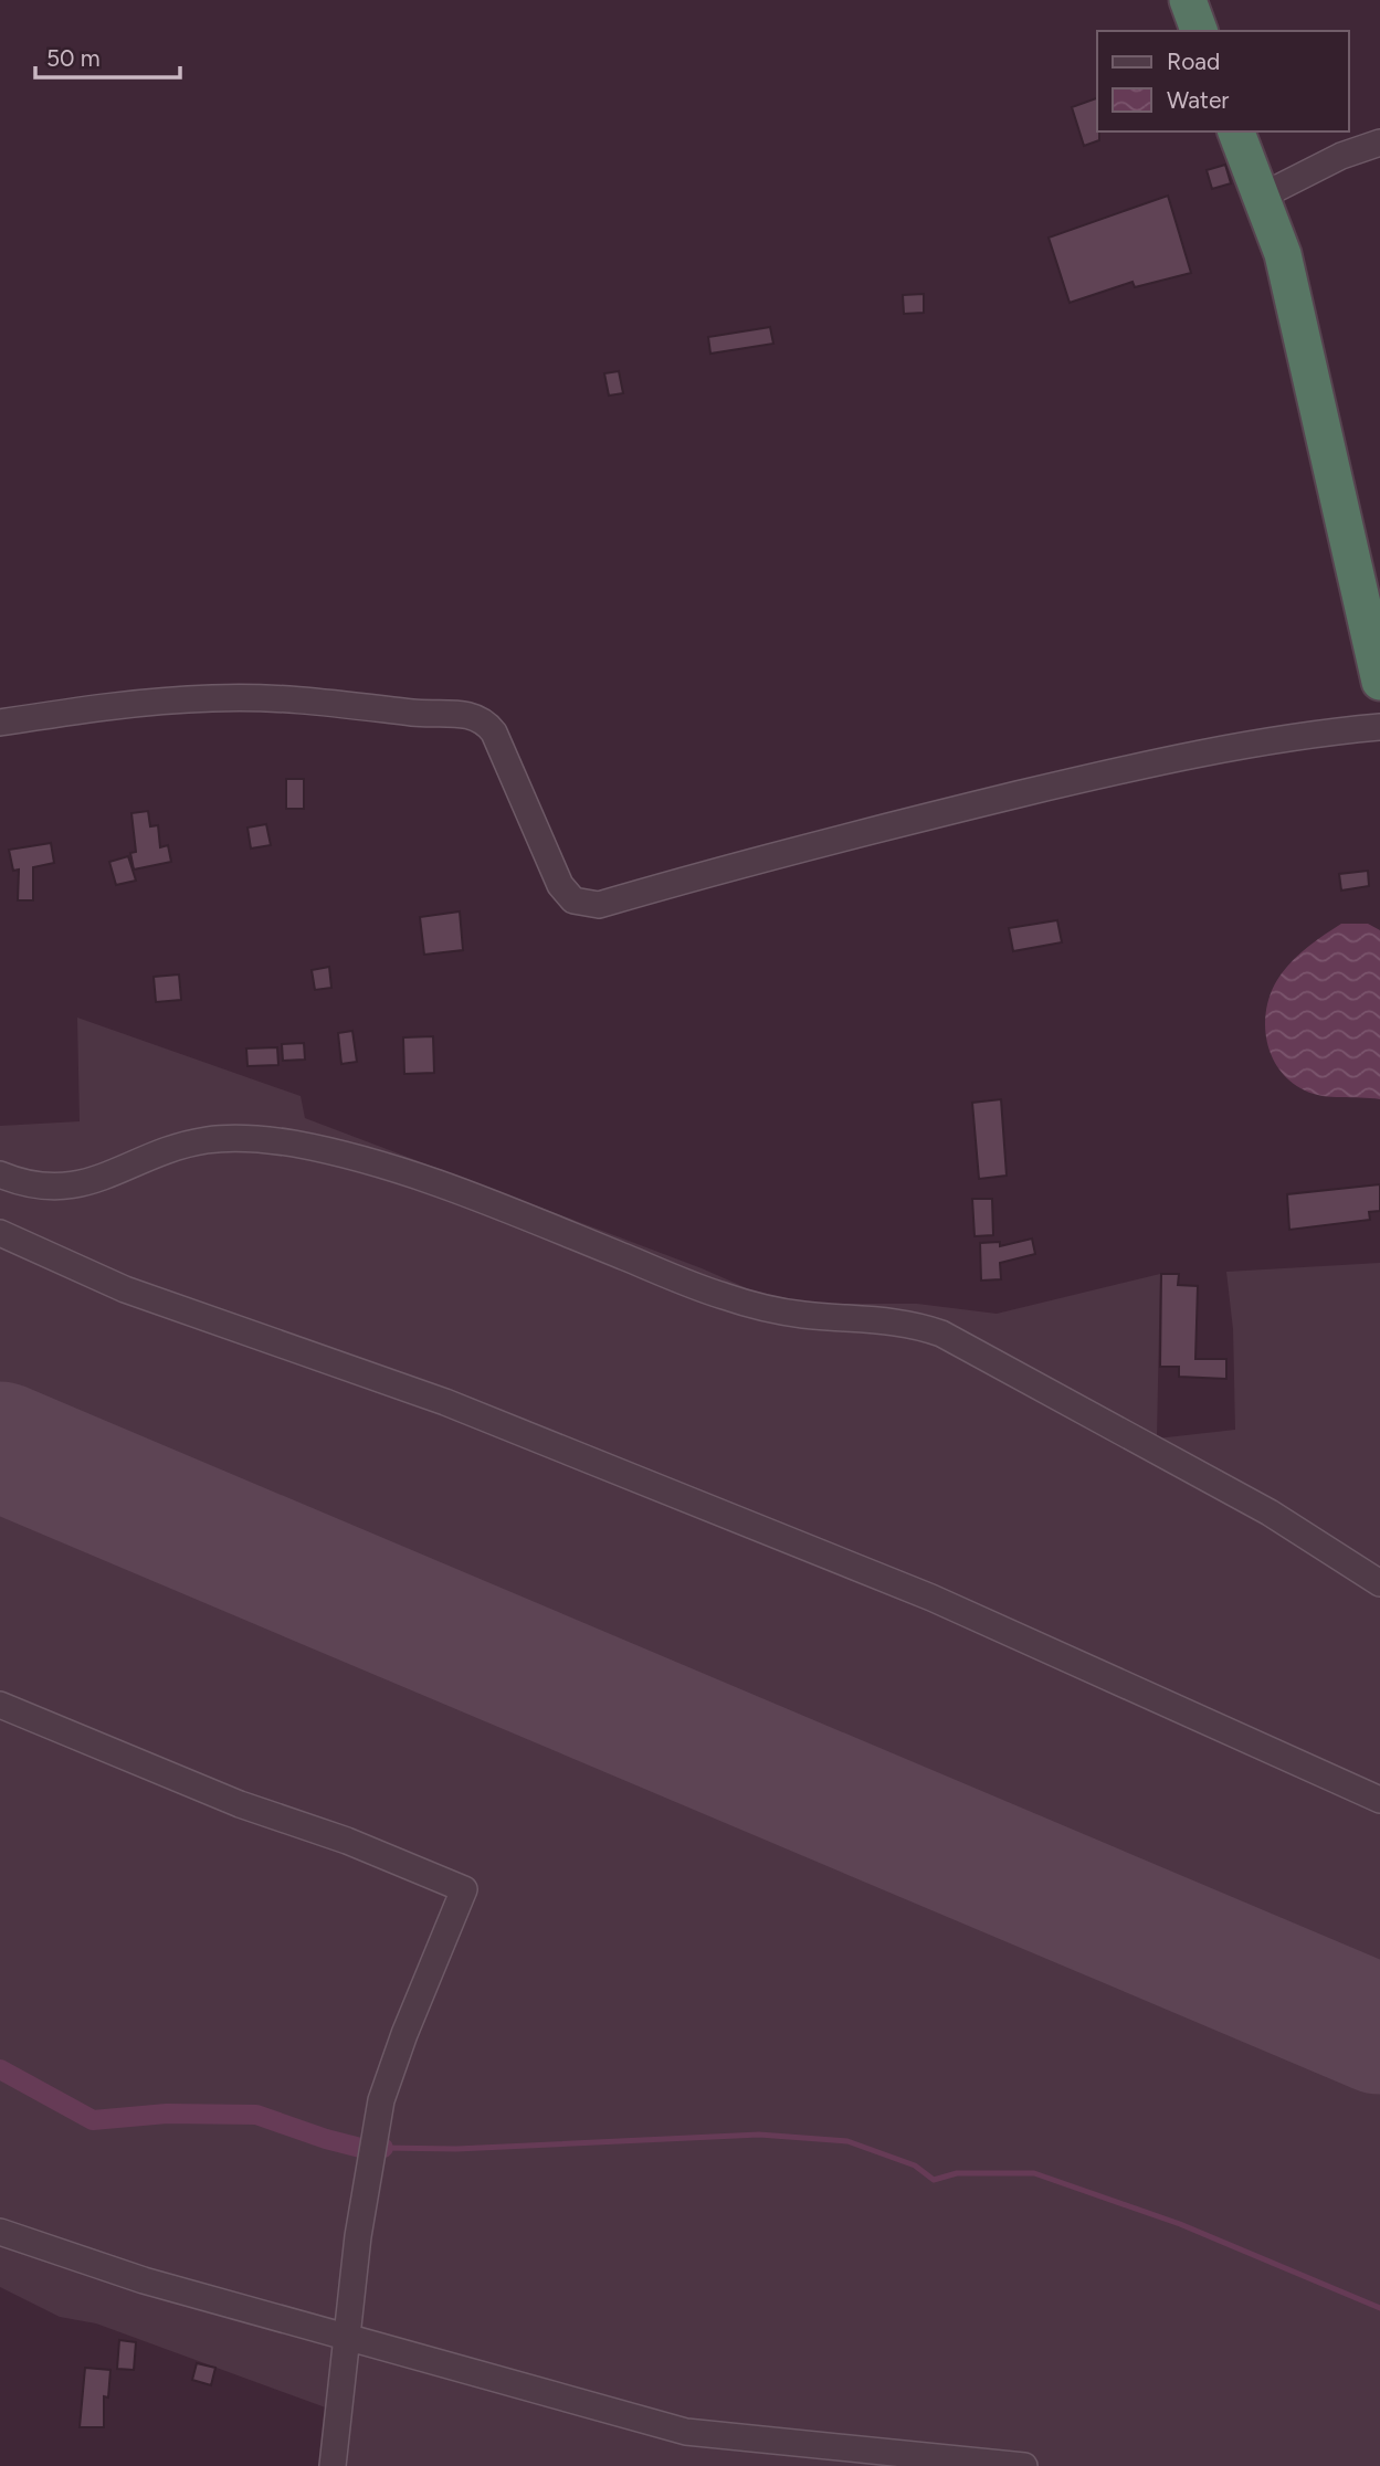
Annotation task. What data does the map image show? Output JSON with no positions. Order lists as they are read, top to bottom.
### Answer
{
  "legend": ["Road", "Water"],
  "scale_bar": "50 m"
}
